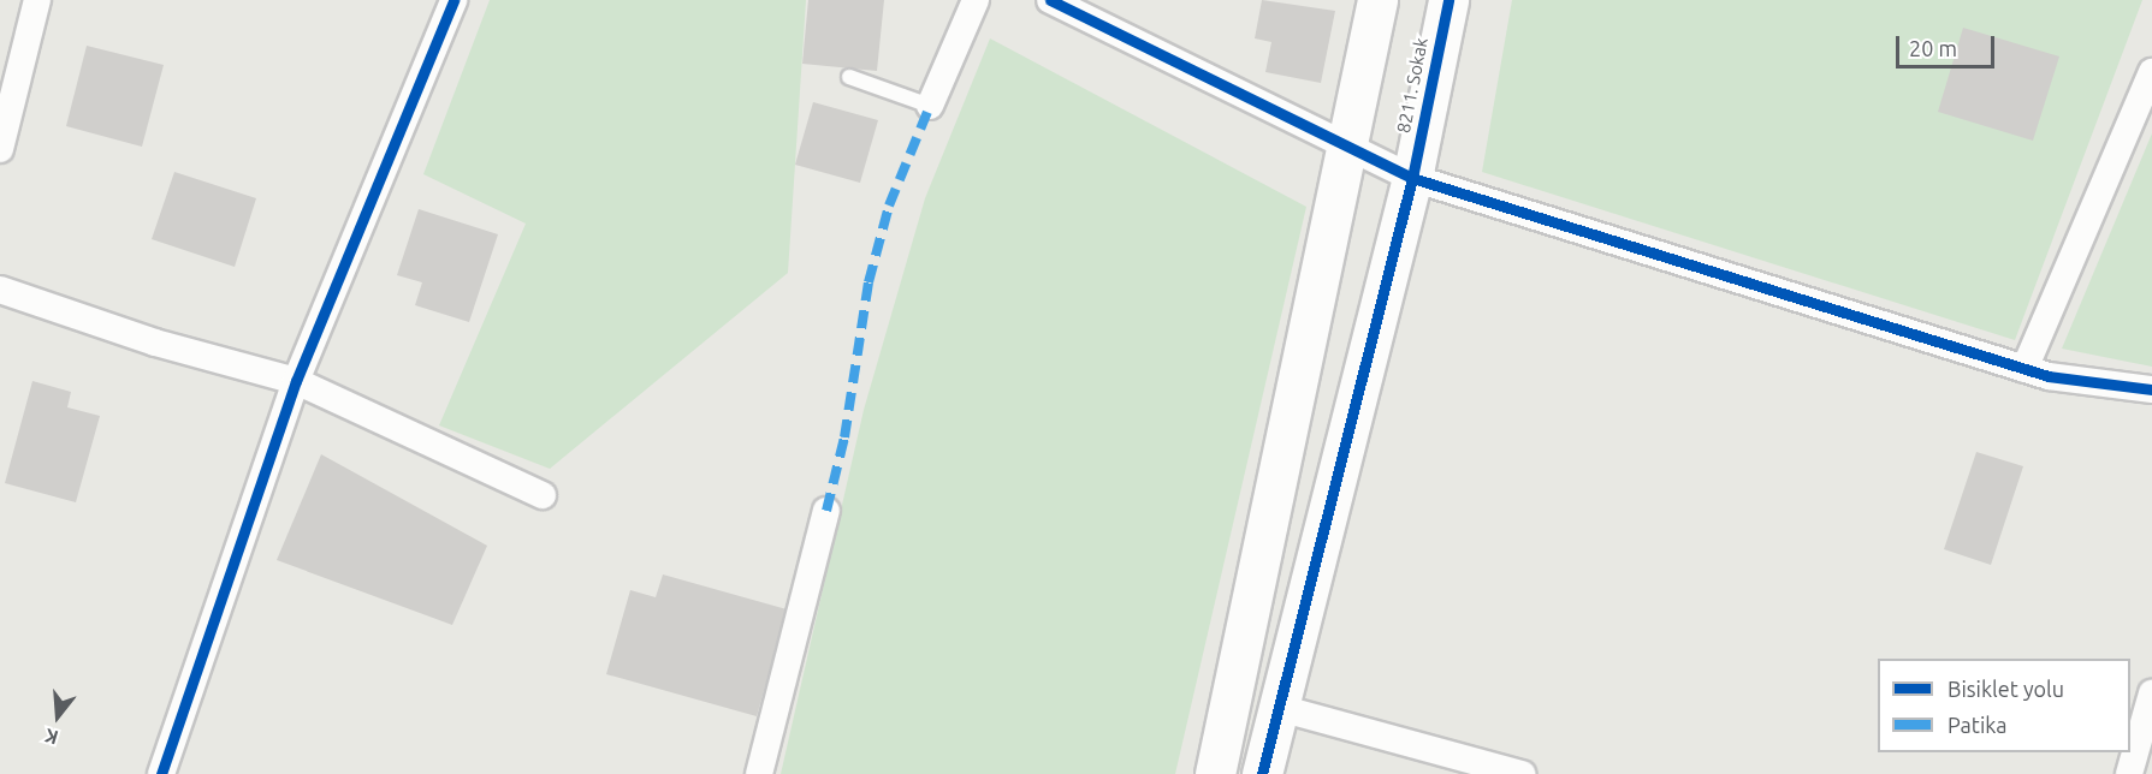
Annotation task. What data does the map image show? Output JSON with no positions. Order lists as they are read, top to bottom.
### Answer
{
  "streets": {
    "street": ["8211. Sokak"]
  },
  "legend": ["Bisiklet yolu", "Patika"],
  "scale_bar": "20 m",
  "north": "bottom"
}
